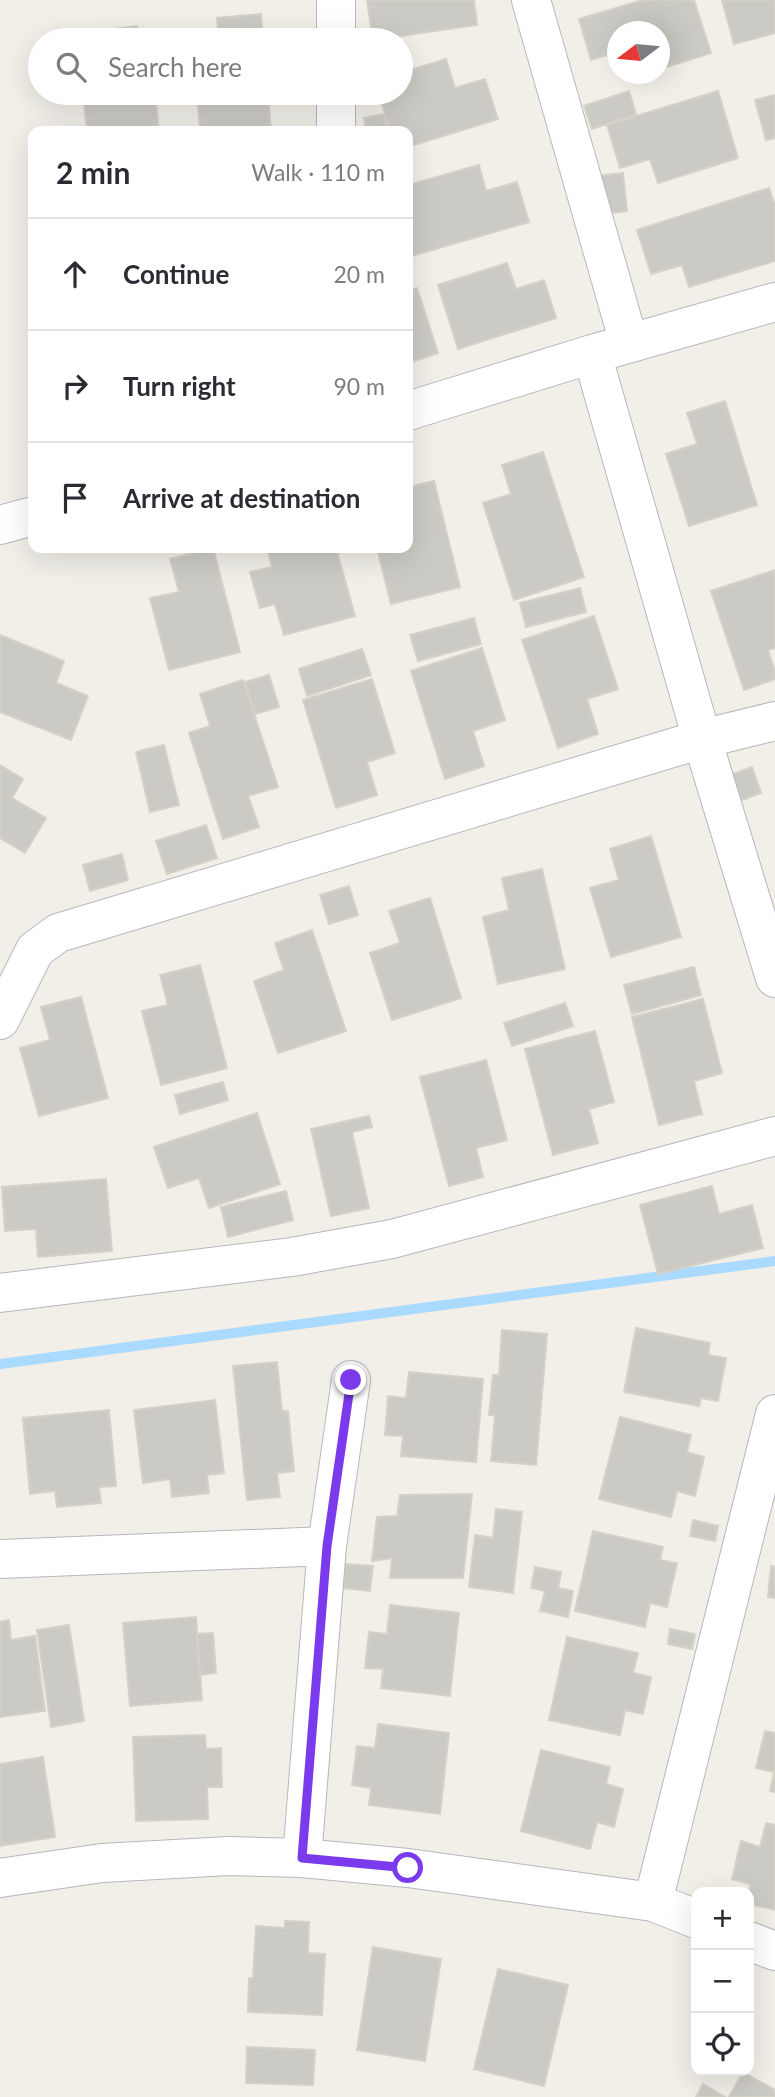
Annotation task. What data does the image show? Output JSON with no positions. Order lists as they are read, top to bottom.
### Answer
{
  "north": "left",
  "page": {
    "search": "Search here",
    "heading": ["2 min", "Walk · 110 m"],
    "list": [
      ["Continue", "20 m"],
      ["Turn right", "90 m"],
      "Arrive at destination"
    ],
    "map_buttons": ["+", "−"]
  }
}
